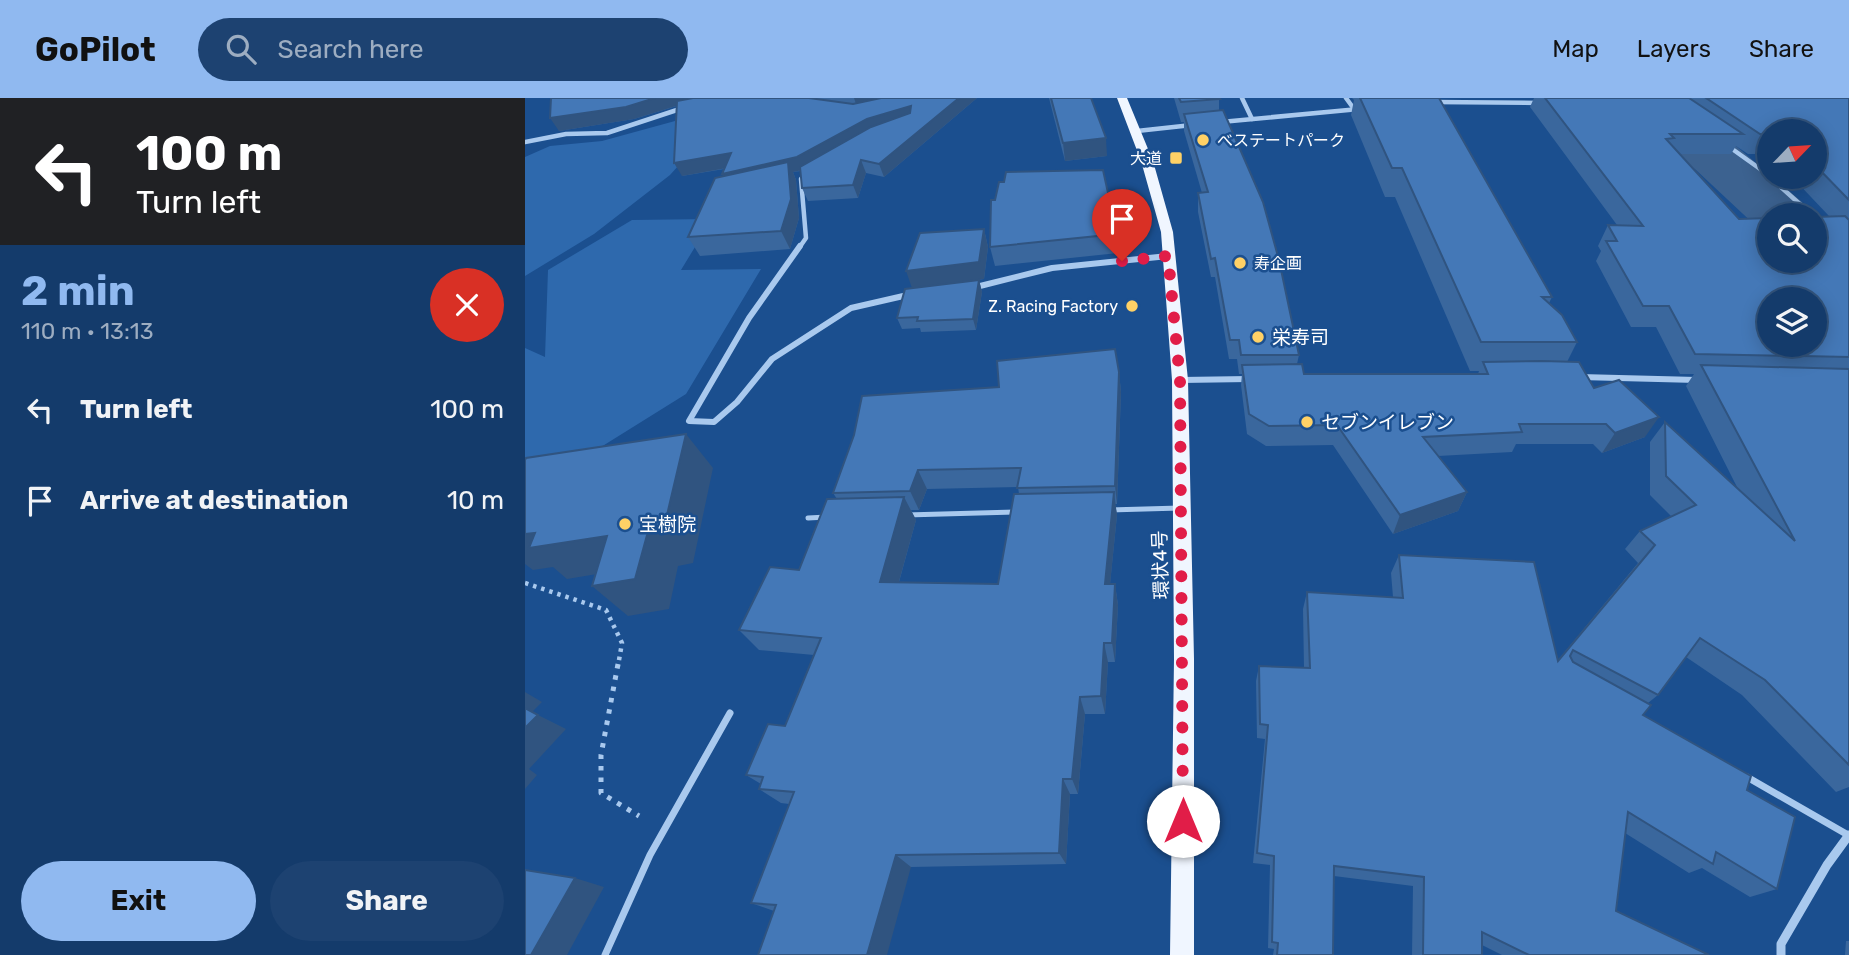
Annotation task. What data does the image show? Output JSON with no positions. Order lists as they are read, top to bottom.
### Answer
{
  "streets": {
    "main road": ["環状4号"]
  },
  "places": {
    "other": [
      "べステートパーク",
      "寿企画",
      "Z. Racing Factory",
      "栄寿司",
      "セブンイレブン",
      "宝樹院"
    ],
    "transit": ["大道"]
  },
  "north": "top right",
  "page": {
    "header": "GoPilot",
    "search": "Search here",
    "nav": ["Map", "Layers", "Share"],
    "turn": ["100 m", "Turn left"],
    "heading": ["2 min", "110 m · 13:13"],
    "list": [
      {
        "name": "Turn left",
        "value": "100 m"
      },
      {
        "name": "Arrive at destination",
        "value": "10 m"
      }
    ],
    "buttons": ["Exit", "Share"]
  }
}
